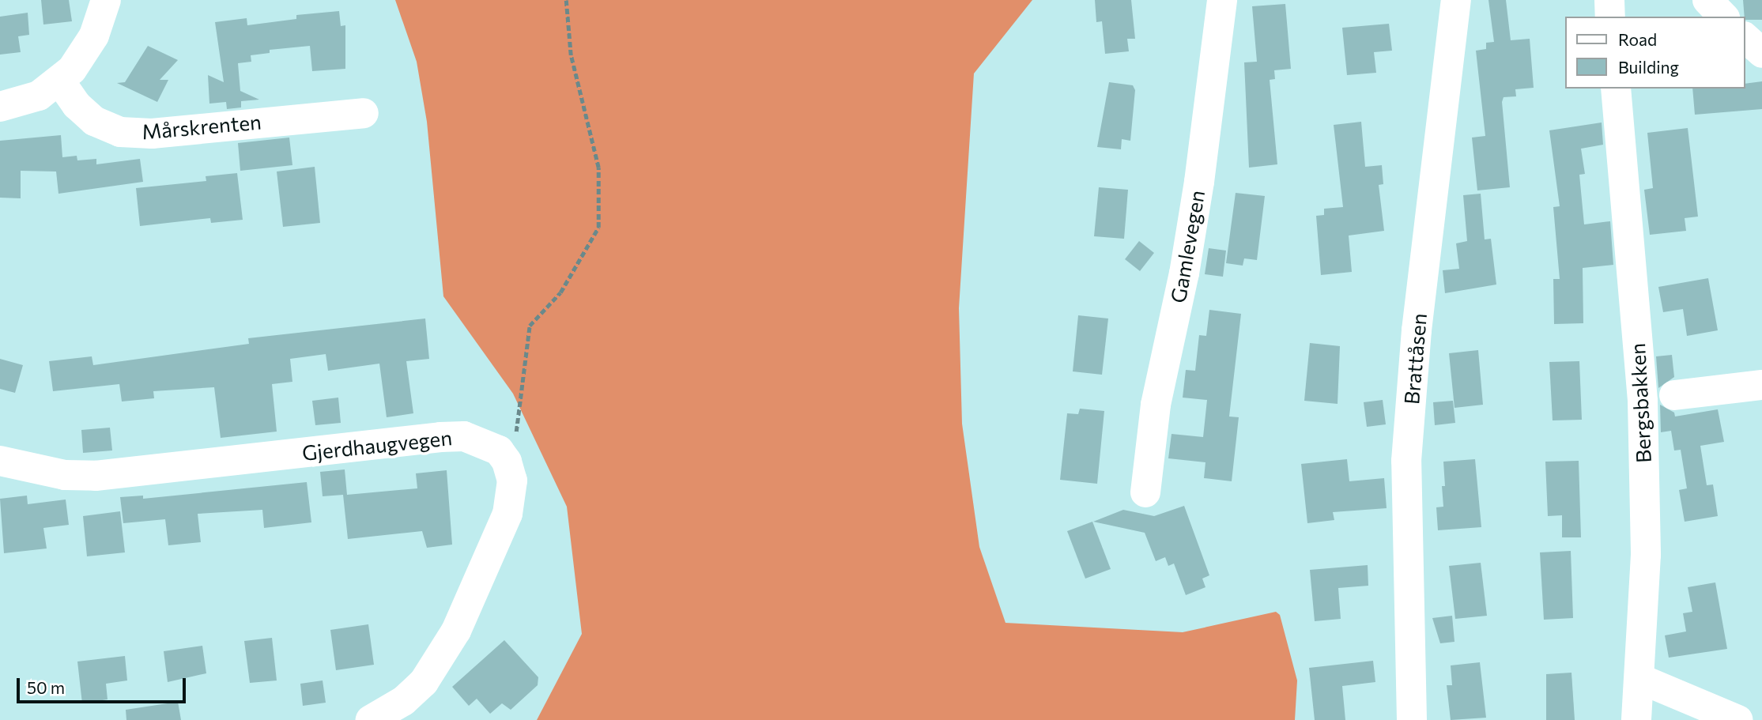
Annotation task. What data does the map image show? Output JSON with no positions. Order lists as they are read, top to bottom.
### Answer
{
  "streets": {
    "street": [
      "Mårskrenten",
      "Gamlevegen",
      "Brattåsen",
      "Bergsbakken",
      "Gjerdhaugvegen"
    ]
  },
  "legend": ["Road", "Building"],
  "scale_bar": "50 m"
}
